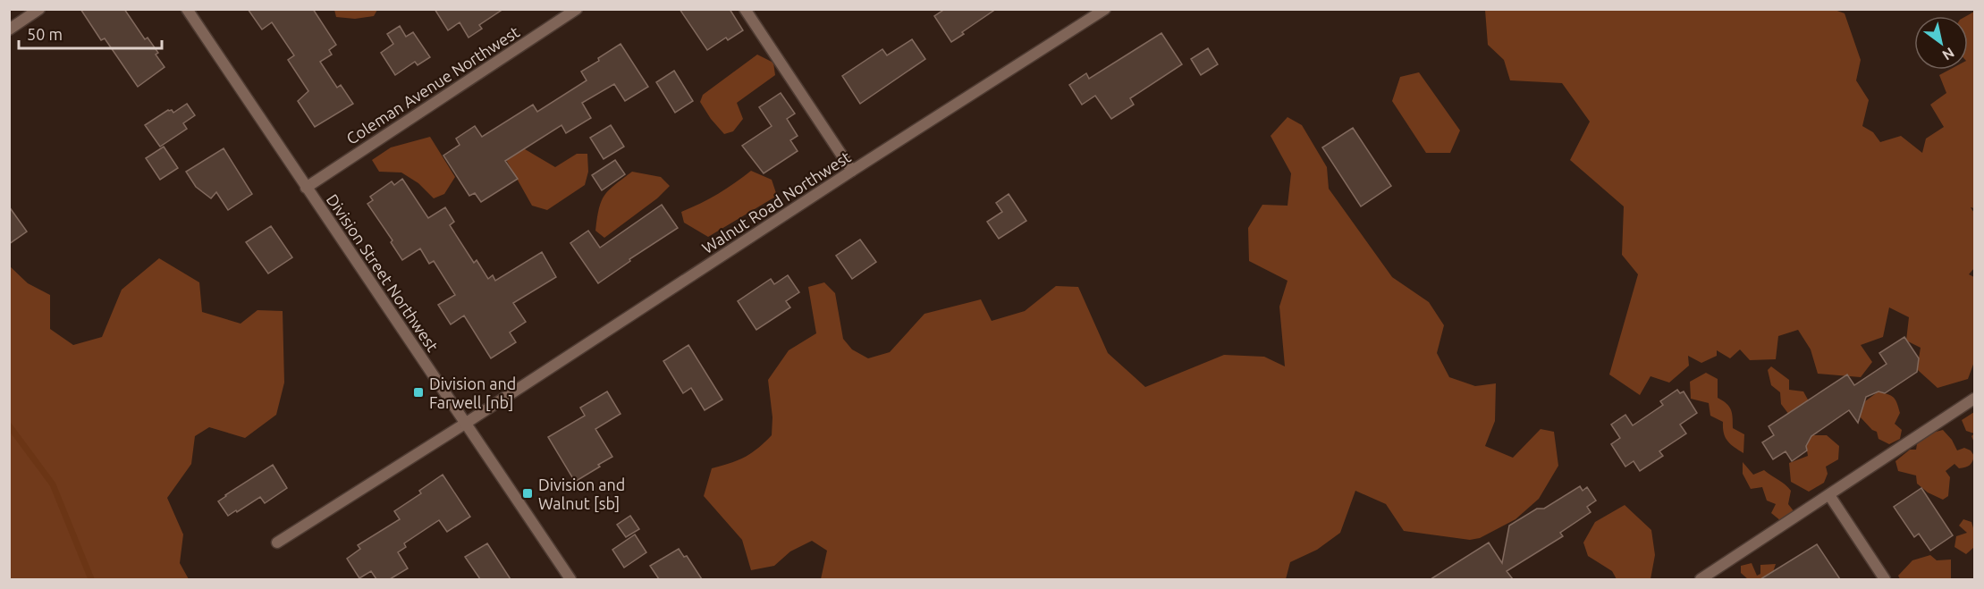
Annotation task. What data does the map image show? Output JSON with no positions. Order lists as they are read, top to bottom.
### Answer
{
  "streets": {
    "street": ["Coleman Avenue Northwest", "Walnut Road Northwest", "Division Street Northwest"]
  },
  "crossings": [
    ["Coleman Avenue Northwest", "Division Street Northwest"],
    ["Walnut Road Northwest", "Division Street Northwest"]
  ],
  "places": {
    "transit": ["Division and Farwell [nb]", "Division and Walnut [sb]"]
  },
  "scale_bar": "50 m",
  "north": "bottom right"
}
